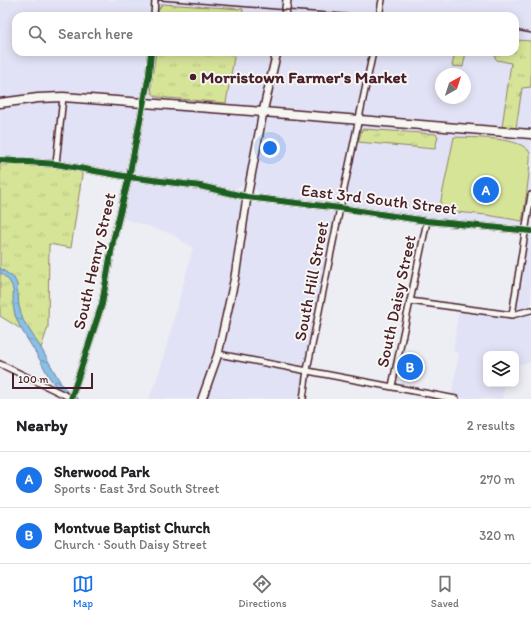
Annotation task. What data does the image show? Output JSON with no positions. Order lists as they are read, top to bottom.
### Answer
{
  "streets": {
    "street": [
      "East 3rd South Street",
      "South Henry Street",
      "South Hill Street",
      "South Daisy Street"
    ]
  },
  "crossings": [
    ["East 3rd South Street", "South Henry Street"],
    ["East 3rd South Street", "South Hill Street"],
    ["East 3rd South Street", "South Daisy Street"]
  ],
  "places": ["Morristown Farmer's Market"],
  "scale_bar": "100 m",
  "north": "top right",
  "page": {
    "search": "Search here",
    "pins": ["A", "B"],
    "scale": "100 m",
    "heading": ["Nearby", "2 results"],
    "list": [
      {
        "mark": "A",
        "name": "Sherwood Park",
        "note": "Sports · East 3rd South Street",
        "value": "270 m"
      },
      {
        "mark": "B",
        "name": "Montvue Baptist Church",
        "note": "Church · South Daisy Street",
        "value": "320 m"
      }
    ],
    "nav": ["Map", "Directions", "Saved"]
  }
}
